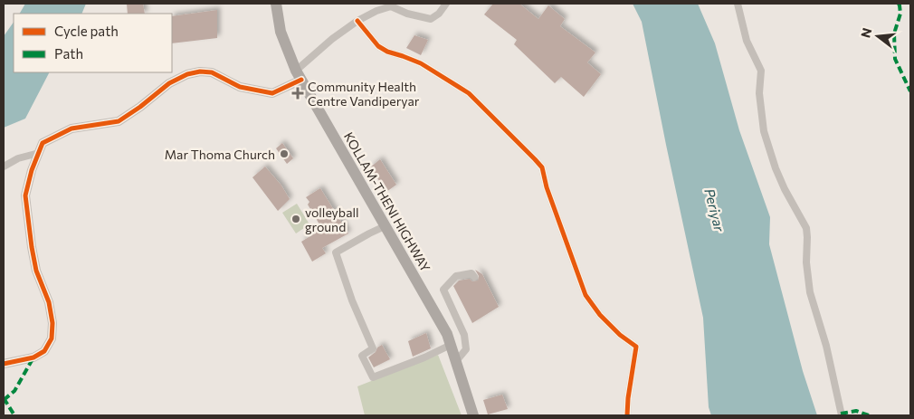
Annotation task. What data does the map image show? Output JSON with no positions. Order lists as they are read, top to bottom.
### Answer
{
  "streets": {
    "highway": ["KOLLAM-THENI HIGHWAY"]
  },
  "water": ["Periyar"],
  "places": {
    "health": ["Community Health Centre Vandiperyar"],
    "other": ["Mar Thoma Church", "volleyball ground"]
  },
  "legend": ["Cycle path", "Path"],
  "north": "left"
}
